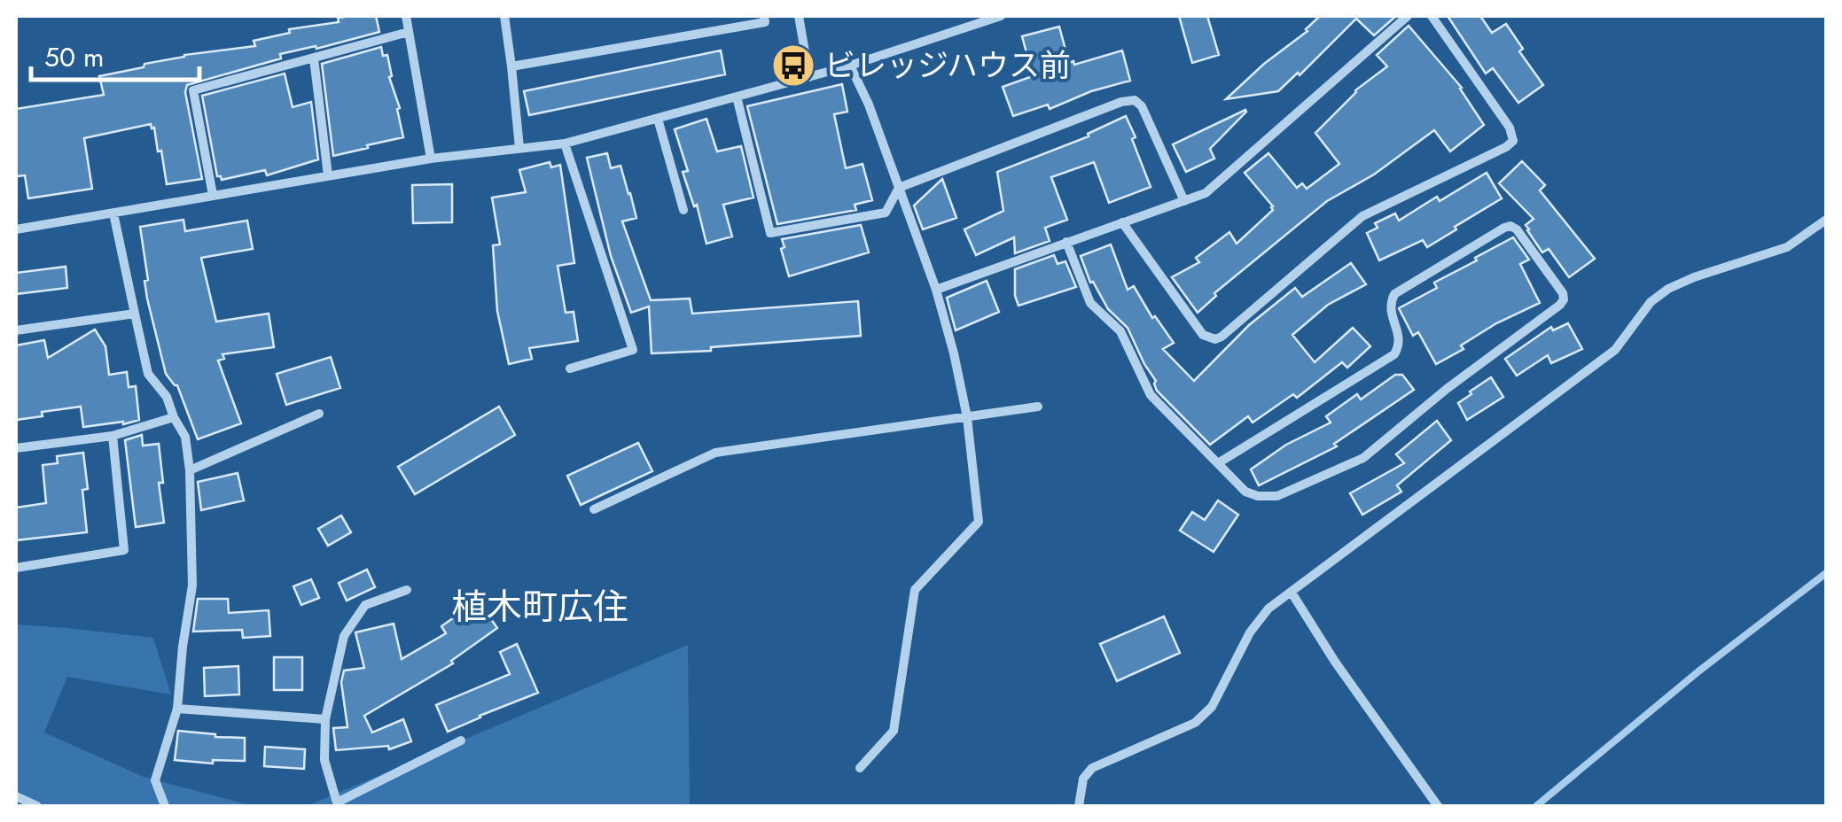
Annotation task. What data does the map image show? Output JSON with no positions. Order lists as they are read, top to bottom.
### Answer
{
  "districts": ["植木町広住"],
  "places": {
    "bus stop": ["ビレッジハウス前"]
  },
  "scale_bar": "50 m"
}
